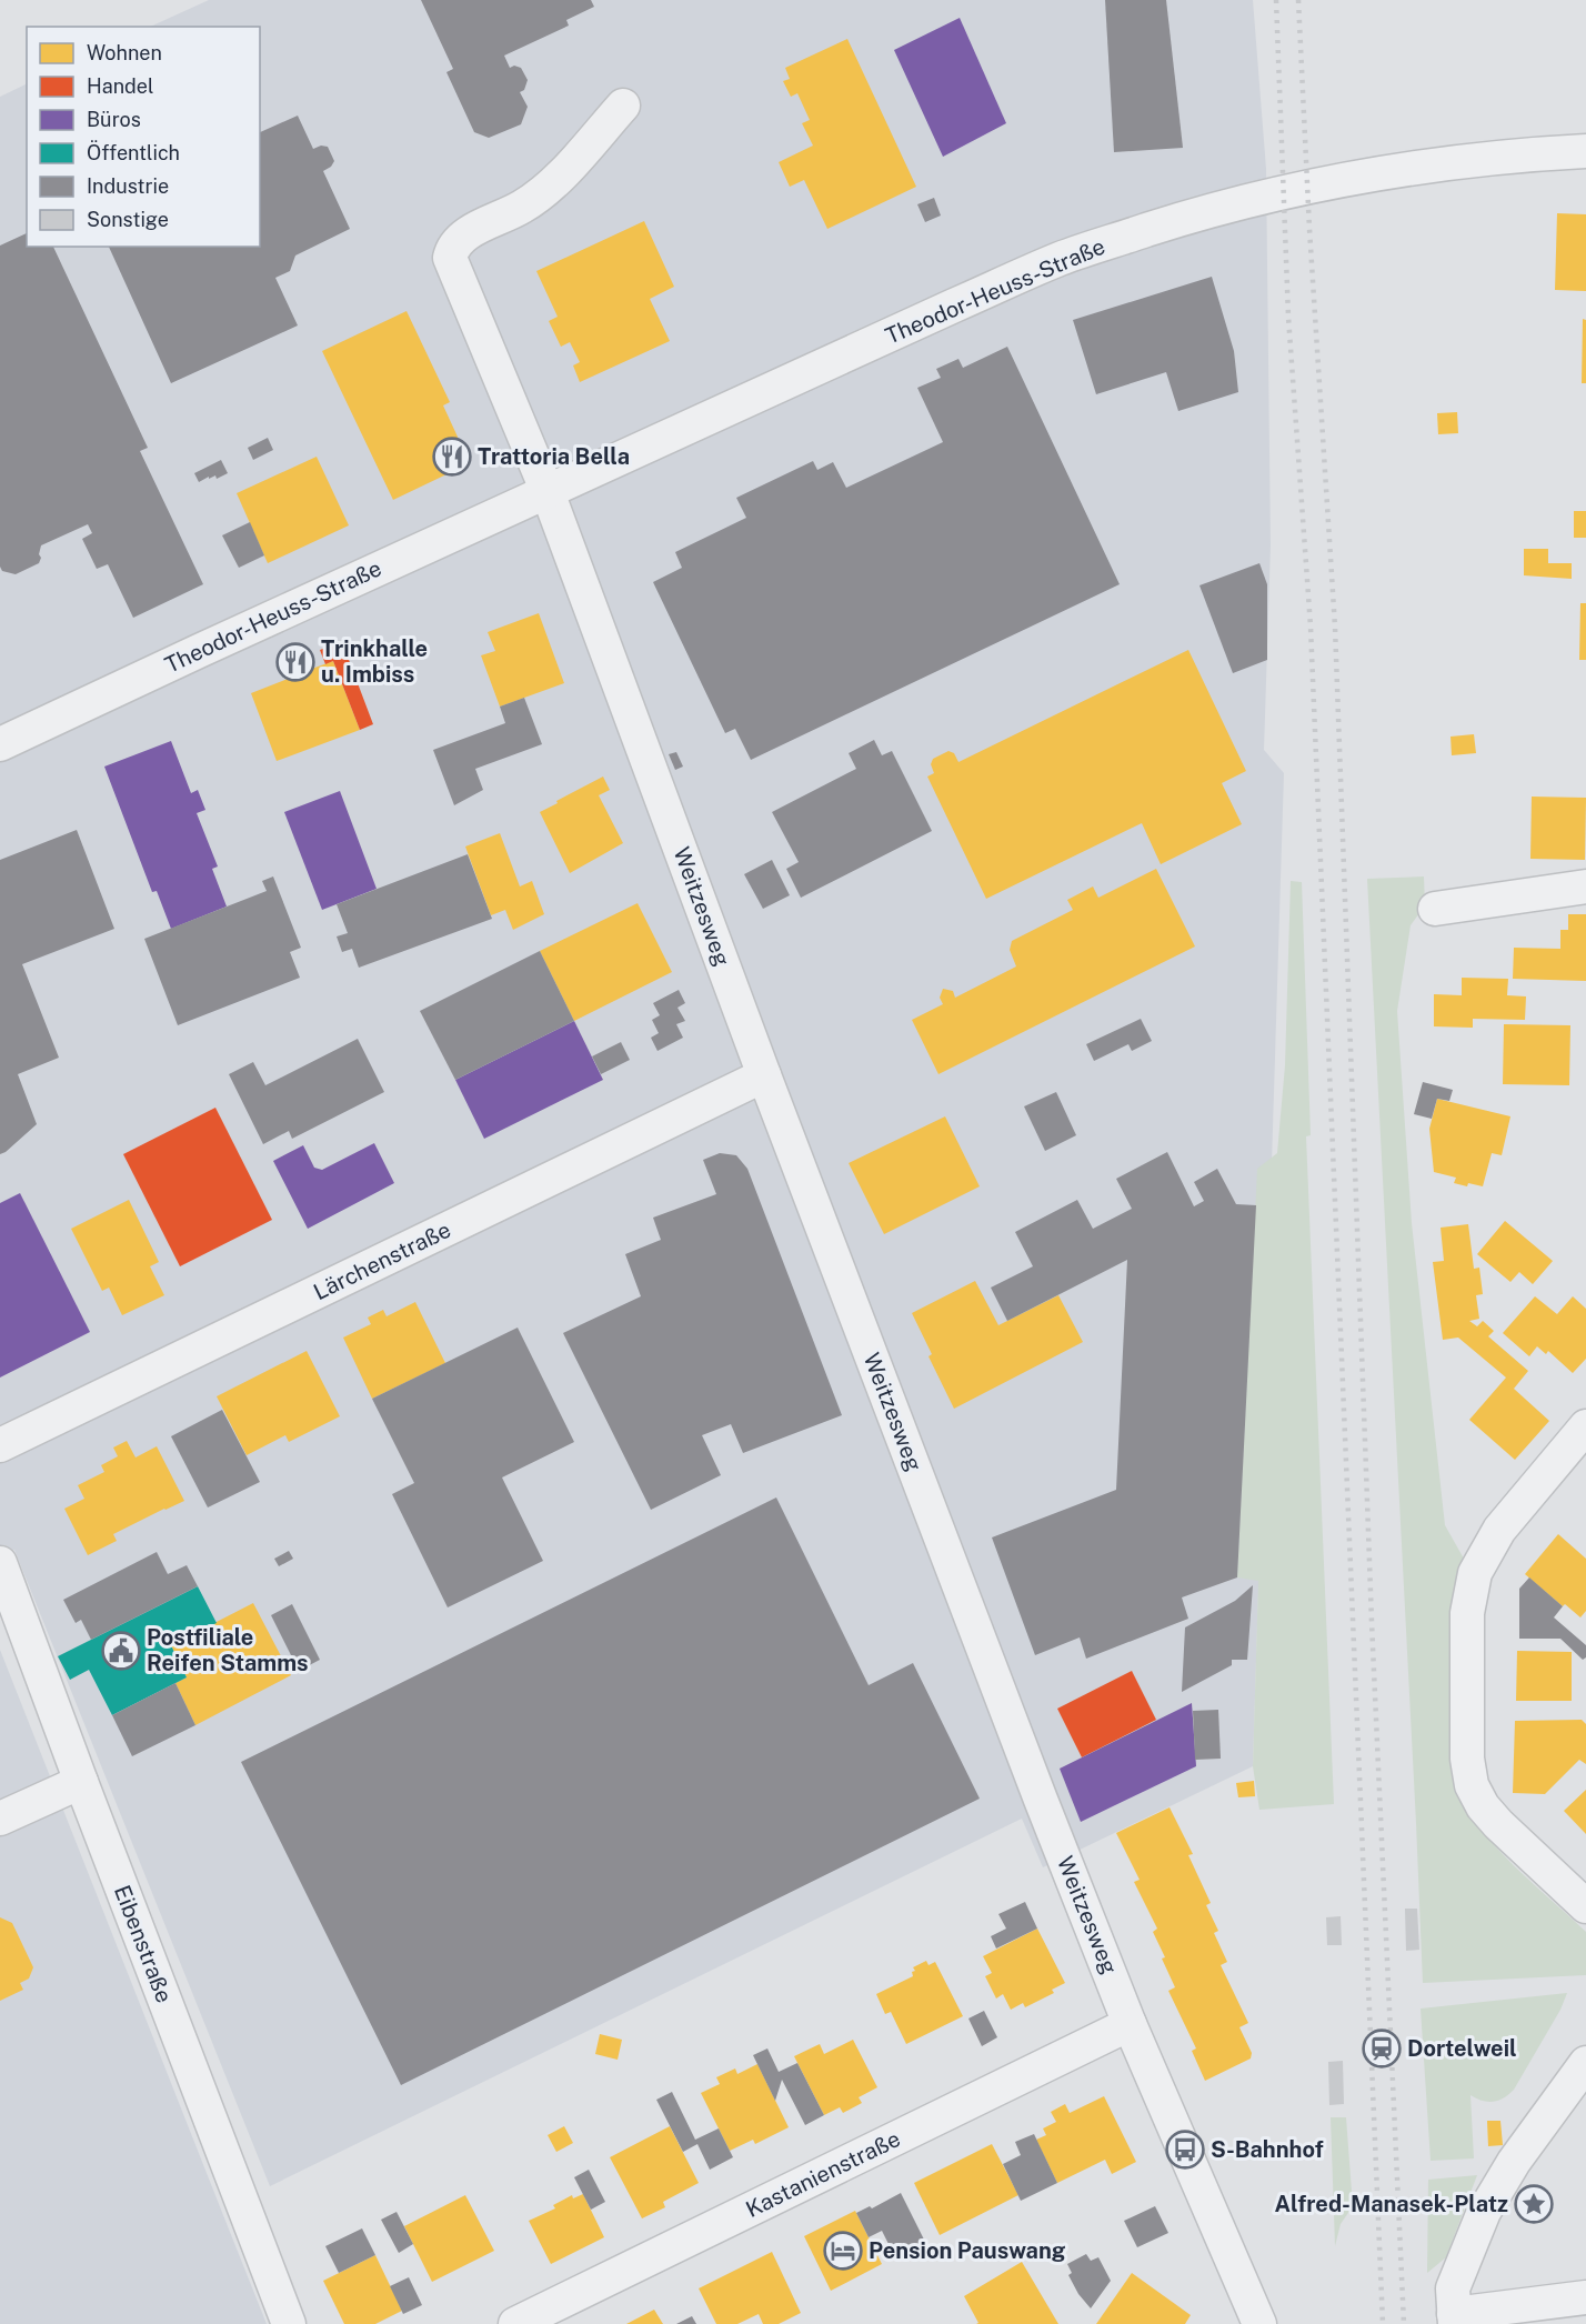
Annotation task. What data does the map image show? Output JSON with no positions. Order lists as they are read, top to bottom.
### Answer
{
  "streets": {
    "street": [
      "Theodor-Heuss-Straße",
      "Weitzesweg",
      "Lärchenstraße",
      "Eibenstraße",
      "Kastanienstraße"
    ]
  },
  "crossings": [
    ["Theodor-Heuss-Straße", "Weitzesweg"],
    ["Weitzesweg", "Lärchenstraße"],
    ["Weitzesweg", "Kastanienstraße"]
  ],
  "places": {
    "restaurant": ["Trattoria Bella", "Trinkhalle u. Imbiss"],
    "public building": ["Postfiliale Reifen Stamms"],
    "station": ["Dortelweil"],
    "bus stop": ["S-Bahnhof"],
    "place": ["Alfred-Manasek-Platz"],
    "hotel": ["Pension Pauswang"]
  },
  "legend": [
    "Wohnen",
    "Handel",
    "Büros",
    "Öffentlich",
    "Industrie",
    "Sonstige"
  ]
}
